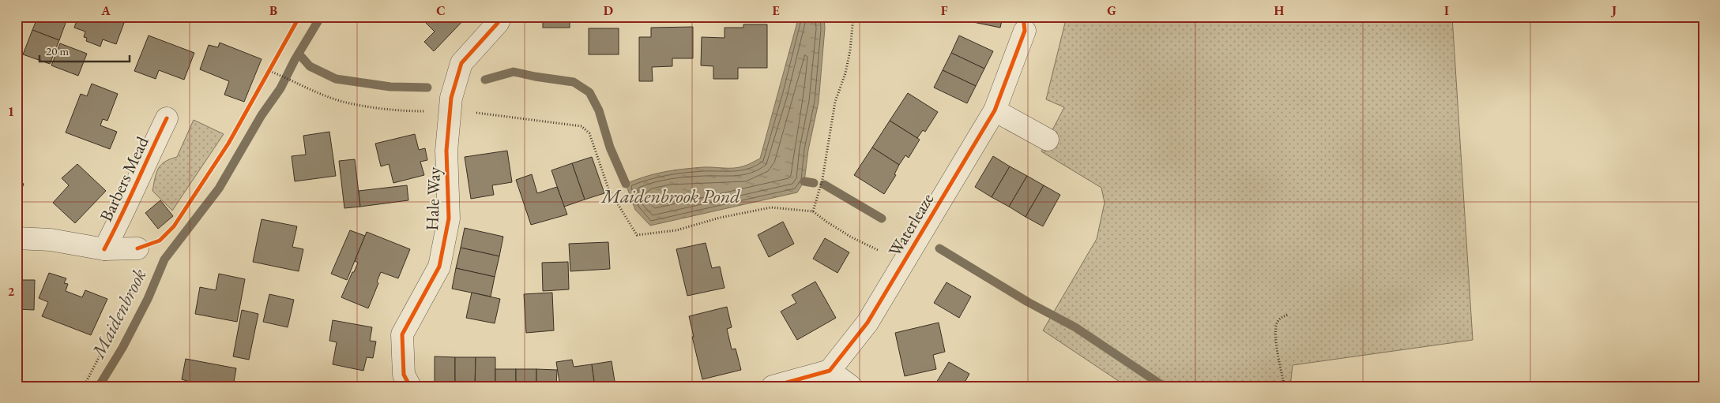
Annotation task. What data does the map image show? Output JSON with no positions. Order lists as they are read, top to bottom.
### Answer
{
  "streets": {
    "street": ["Barbers Mead", "Hale Way", "Waterleaze"]
  },
  "water": ["Maidenbrook Pond", "Maidenbrook"],
  "scale_bar": "20 m",
  "grid": {
    "columns": [
      "A",
      "B",
      "C",
      "D",
      "E",
      "F",
      "G",
      "H",
      "I",
      "J"
    ],
    "rows": ["1", "2"]
  }
}
